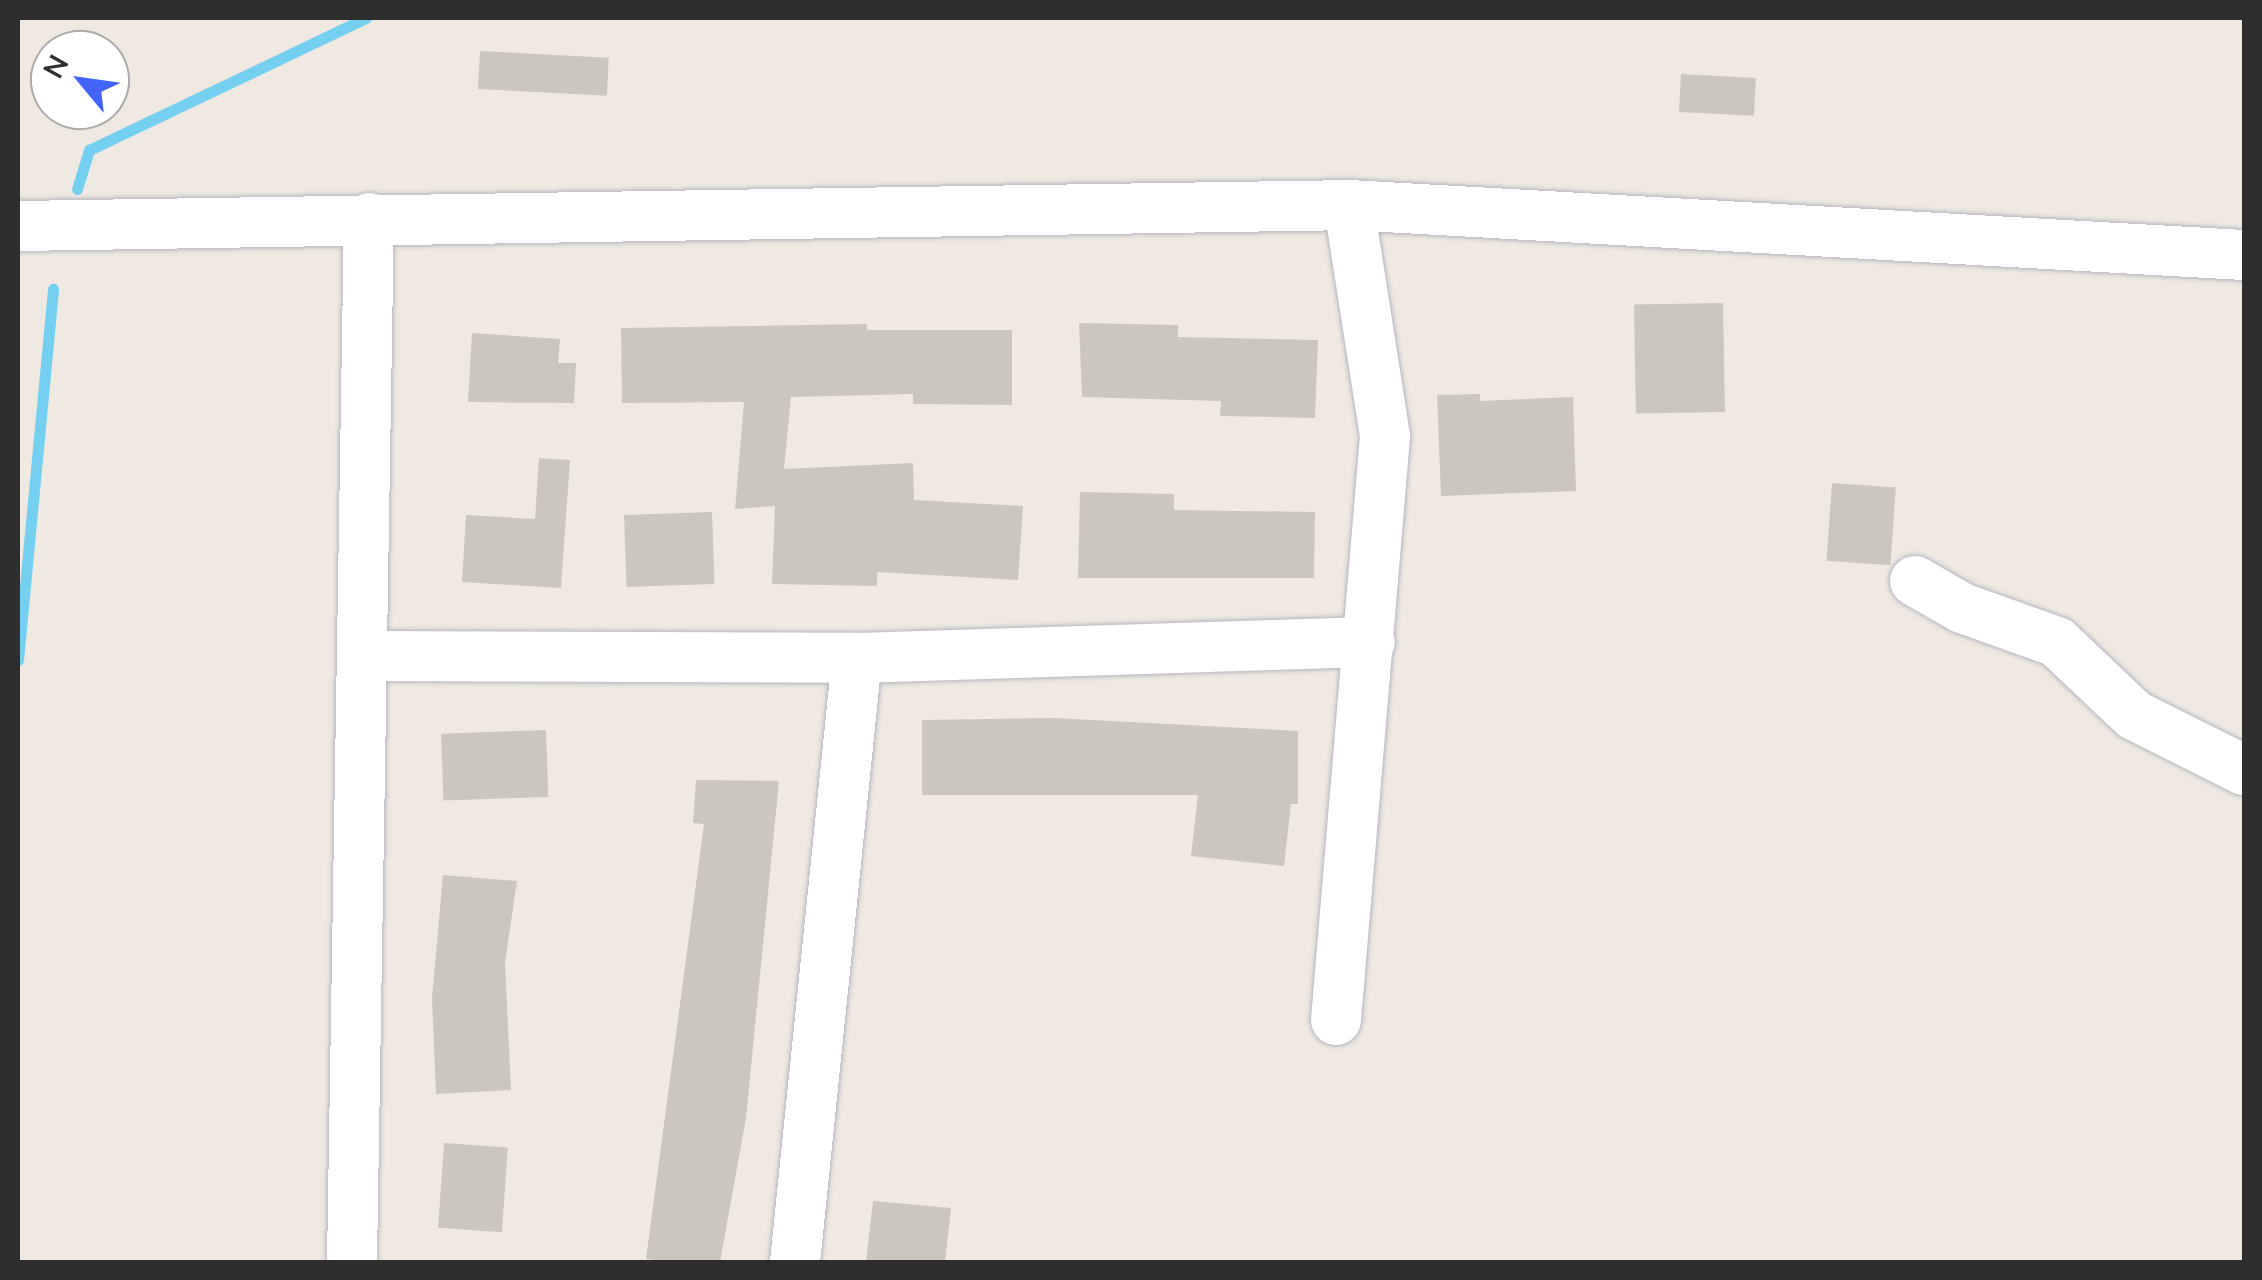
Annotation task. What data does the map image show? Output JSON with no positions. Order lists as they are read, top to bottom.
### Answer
{
  "north": "top left"
}
